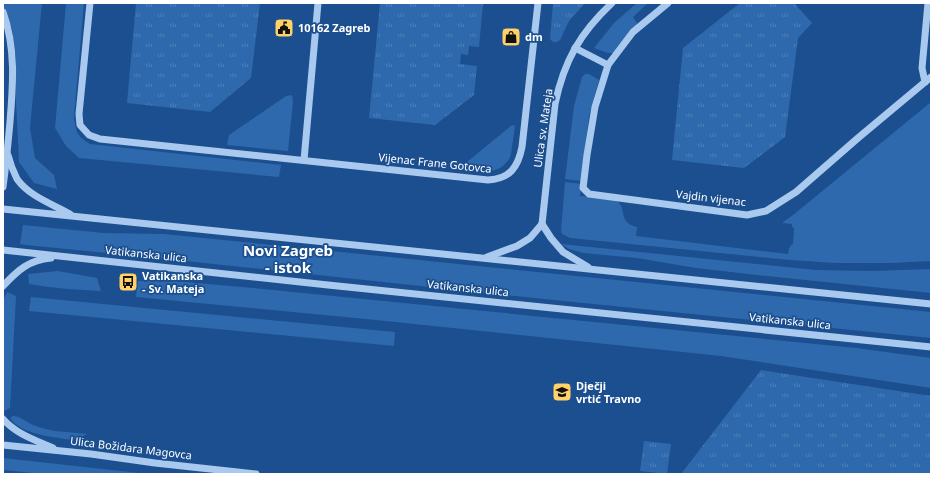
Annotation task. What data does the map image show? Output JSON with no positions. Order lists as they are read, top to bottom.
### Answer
{
  "streets": {
    "street": [
      "Ulica sv. Mateja",
      "Vijenac Frane Gotovca",
      "Vajdin vijenac",
      "Vatikanska ulica",
      "Ulica Božidara Magovca"
    ]
  },
  "districts": ["Novi Zagreb - istok"],
  "places": {
    "public building": ["10162 Zagreb"],
    "shop": ["dm"],
    "bus stop": ["Vatikanska - Sv. Mateja"],
    "school or university": ["Dječji vrtić Travno"]
  }
}
